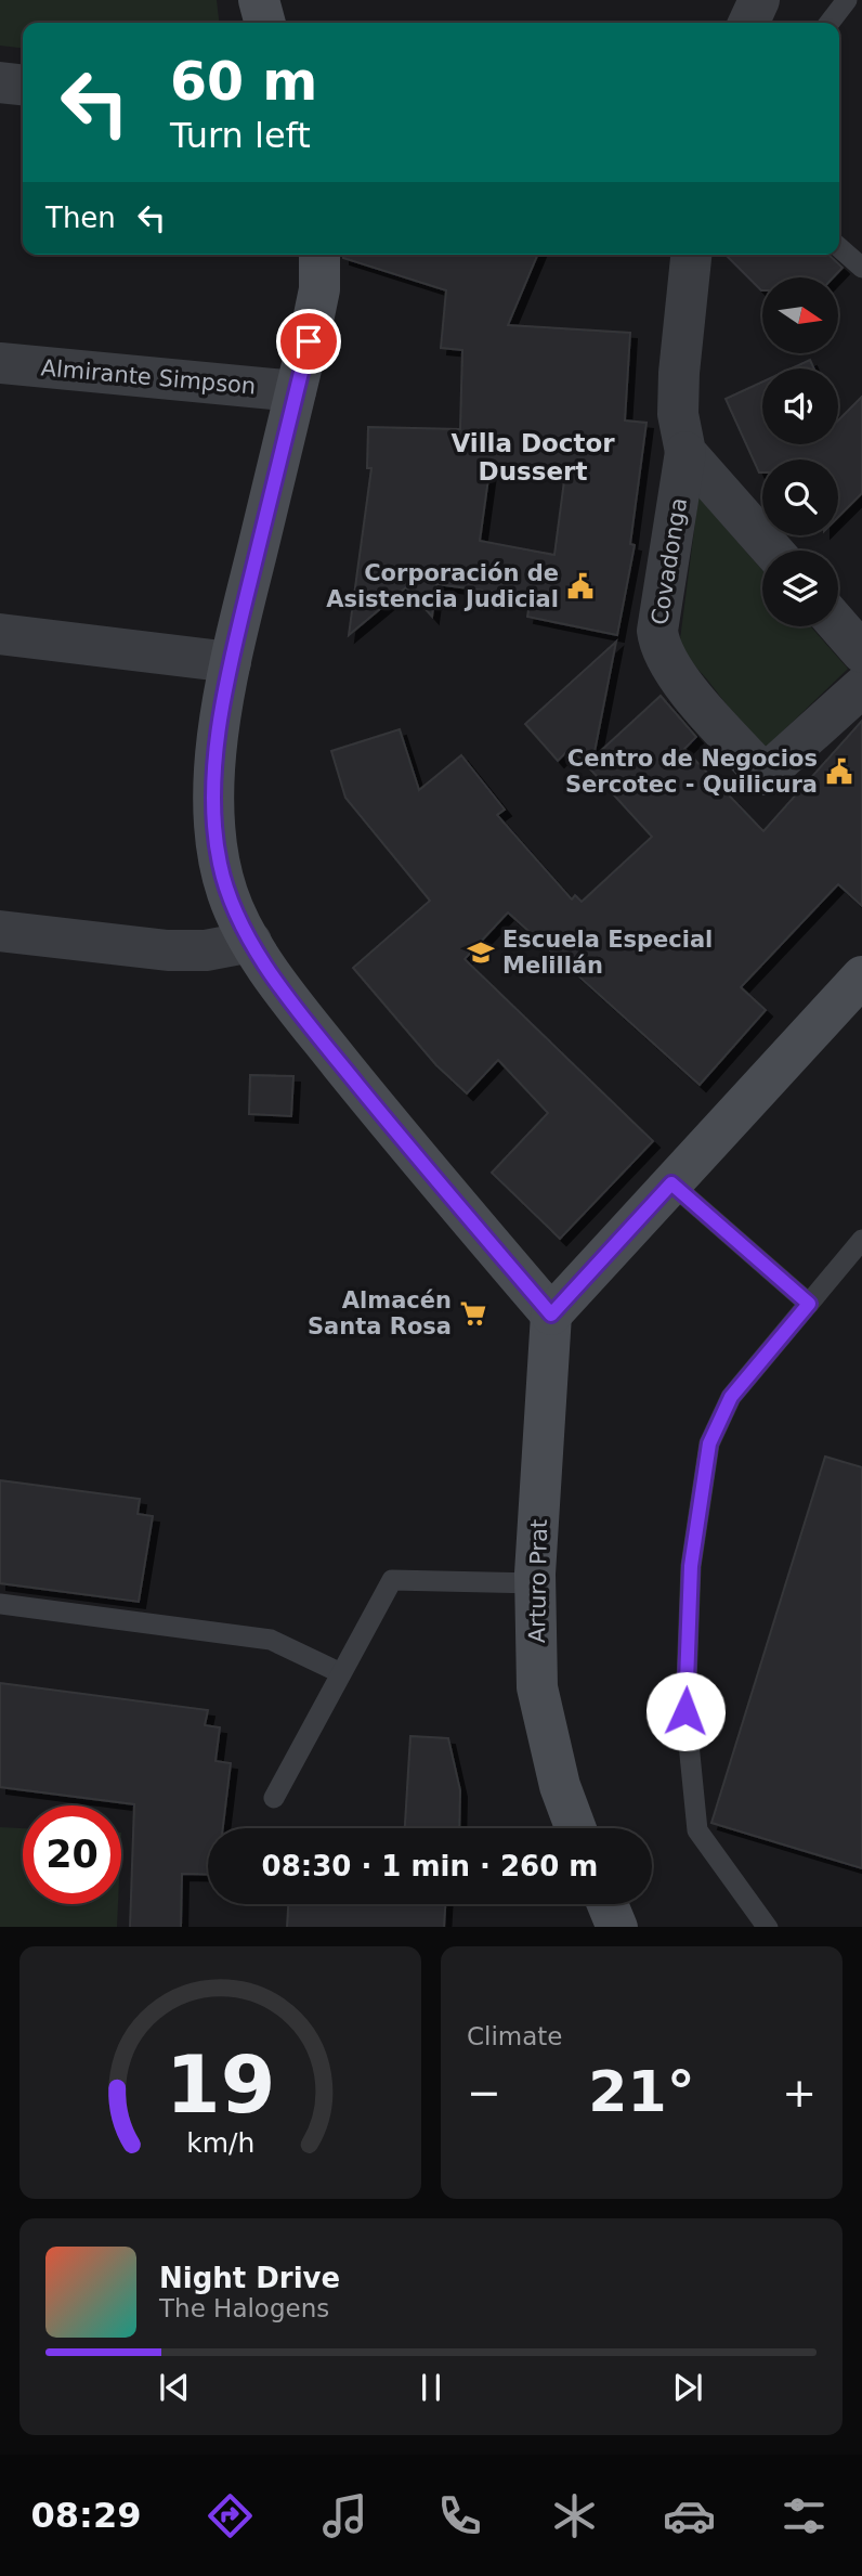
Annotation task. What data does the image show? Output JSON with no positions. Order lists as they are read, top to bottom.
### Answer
{
  "streets": {
    "street": ["Almirante Simpson", "Covadonga", "Arturo Prat"]
  },
  "districts": ["Villa Doctor Dussert"],
  "places": {
    "public building": ["Corporación de Asistencia Judicial", "Centro de Negocios Sercotec - Quilicura"],
    "school or university": ["Escuela Especial Melillán"],
    "supermarket": ["Almacén Santa Rosa"]
  },
  "north": "right",
  "page": {
    "turn": ["60 m", "Turn left"],
    "then": "Then",
    "limit": "20",
    "trip": "08:30 · 1 min · 260 m",
    "tile": "Climate",
    "heat": ["−", "21°", "+"],
    "song": ["Night Drive", "The Halogens"],
    "tabs": "08:29",
    "gauge": ["19", "km/h"]
  }
}
